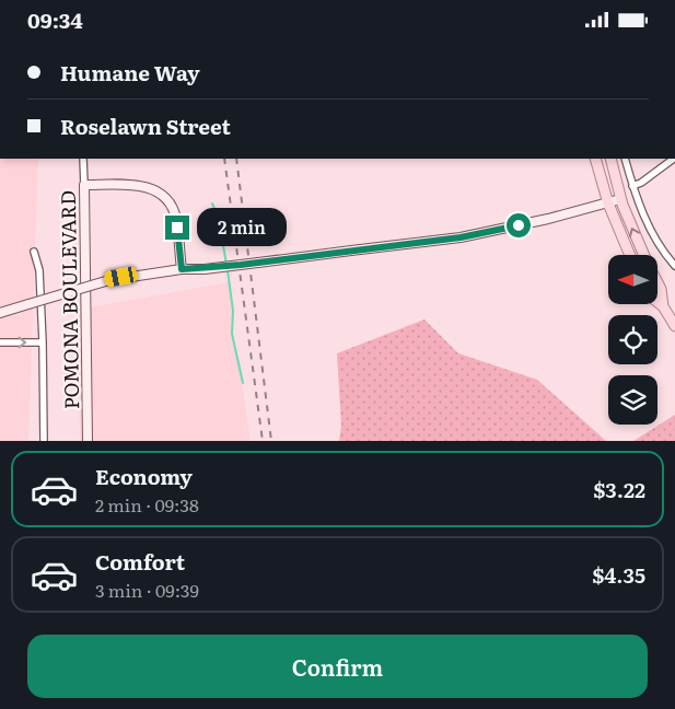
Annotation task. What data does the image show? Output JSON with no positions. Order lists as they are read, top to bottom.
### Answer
{
  "streets": {
    "street": ["POMONA BOULEVARD"]
  },
  "north": "left",
  "page": {
    "status": "09:34",
    "banner": ["Humane Way", "Roselawn Street"],
    "bubble": "2 min",
    "list": [
      {
        "name": "Economy",
        "note": "2 min · 09:38",
        "value": "$3.22"
      },
      {
        "name": "Comfort",
        "note": "3 min · 09:39",
        "value": "$4.35"
      }
    ],
    "buttons": "Confirm"
  }
}
